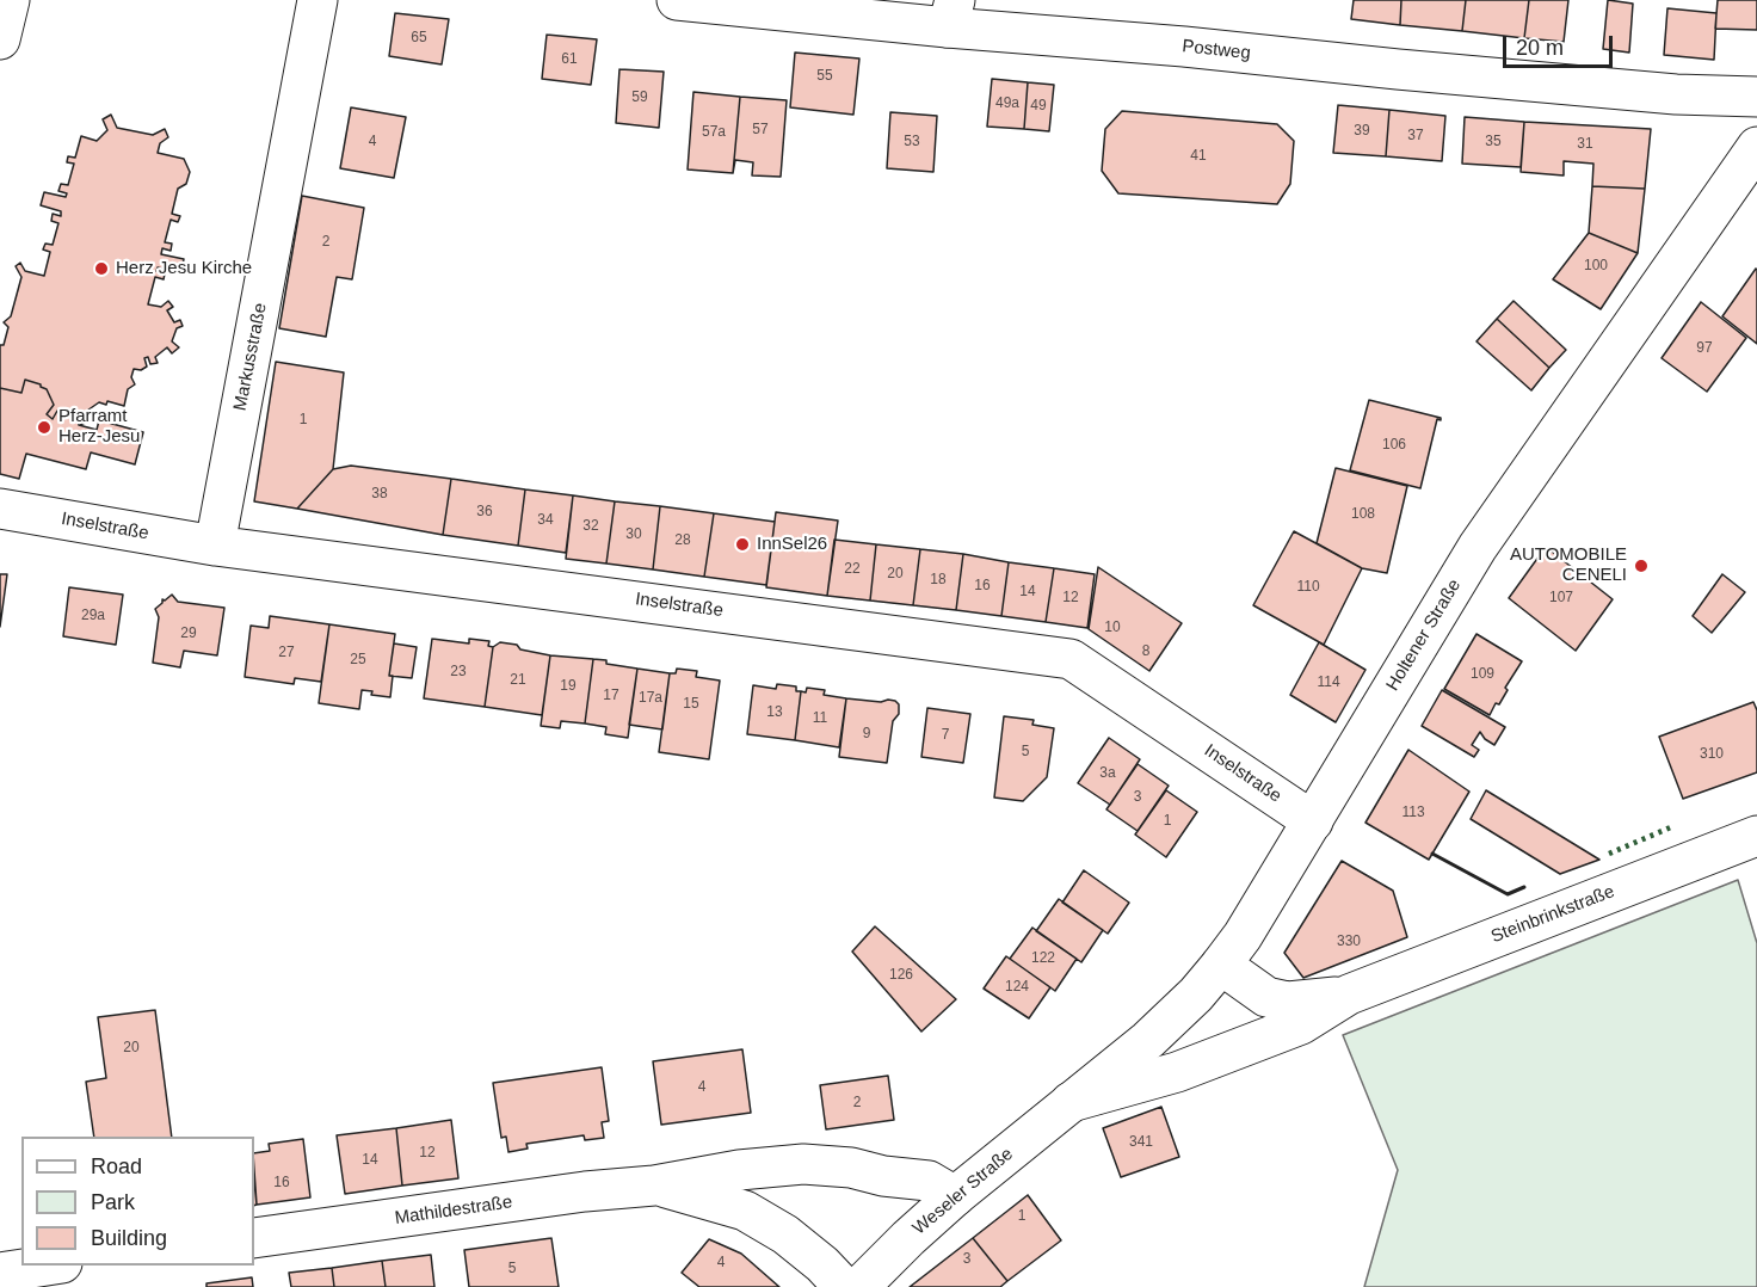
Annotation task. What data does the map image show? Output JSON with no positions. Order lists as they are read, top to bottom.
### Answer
{
  "streets": {
    "street": [
      "Postweg",
      "Markusstraße",
      "Inselstraße",
      "Holtener Straße",
      "Steinbrinkstraße",
      "Weseler Straße",
      "Mathildestraße"
    ]
  },
  "crossings": [
    ["Markusstraße", "Inselstraße"],
    ["Inselstraße", "Holtener Straße"],
    ["Holtener Straße", "Steinbrinkstraße"],
    ["Holtener Straße", "Weseler Straße"],
    ["Steinbrinkstraße", "Weseler Straße"],
    ["Weseler Straße", "Mathildestraße"]
  ],
  "places": [
    "Herz Jesu Kirche",
    "Pfarramt Herz-Jesu",
    "InnSel26",
    "AUTOMOBILE CENELI"
  ],
  "house_numbers": [
    "65",
    "61",
    "55",
    "59",
    "49a",
    "49",
    "57",
    "39",
    "57a",
    "37",
    "4",
    "53",
    "35",
    "31",
    "41",
    "2",
    "100",
    "97",
    "1",
    "106",
    "38",
    "36",
    "108",
    "34",
    "32",
    "30",
    "28",
    "22",
    "20",
    "18",
    "16",
    "110",
    "14",
    "12",
    "107",
    "29a",
    "10",
    "29",
    "8",
    "27",
    "25",
    "23",
    "109",
    "21",
    "114",
    "19",
    "17",
    "17a",
    "15",
    "13",
    "11",
    "9",
    "7",
    "5",
    "310",
    "3a",
    "3",
    "113",
    "1",
    "330",
    "122",
    "126",
    "124",
    "20",
    "4",
    "2",
    "341",
    "12",
    "14",
    "16",
    "1",
    "3",
    "4",
    "5"
  ],
  "legend": ["Road", "Park", "Building"],
  "scale_bar": "20 m"
}
